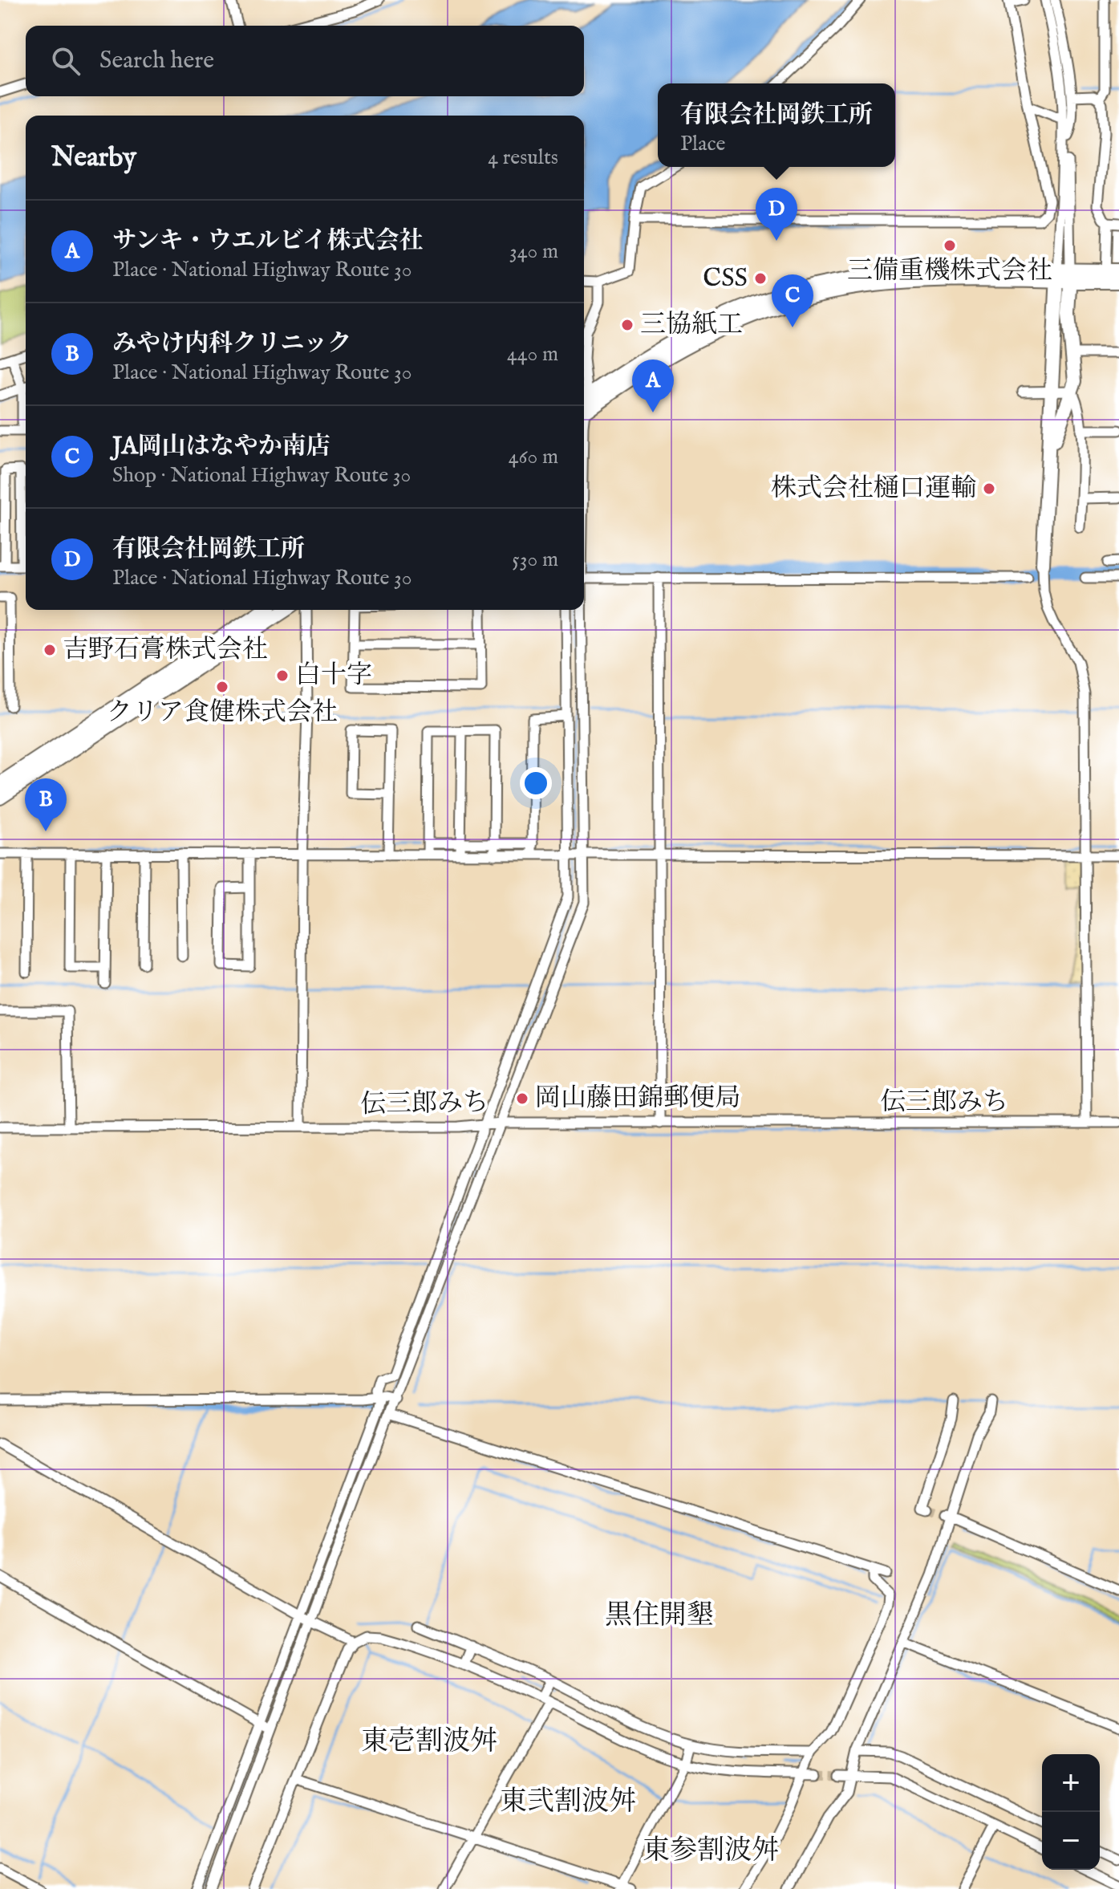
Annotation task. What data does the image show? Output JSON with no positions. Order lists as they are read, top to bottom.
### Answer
{
  "streets": {
    "street": ["伝三郎みち"]
  },
  "districts": [
    "黒住開墾",
    "東壱割波舛",
    "東弐割波舛",
    "東参割波舛"
  ],
  "places": [
    "三備重機株式会社",
    "CSS",
    "三協紙工",
    "株式会社樋口運輸",
    "吉野石膏株式会社",
    "白十字",
    "クリア食健株式会社",
    "岡山藤田錦郵便局"
  ],
  "page": {
    "search": "Search here",
    "popup": ["有限会社岡鉄工所", "Place"],
    "heading": ["Nearby", "4 results"],
    "pins": [
      "D",
      "C",
      "A",
      "B"
    ],
    "list": [
      {
        "mark": "A",
        "name": "サンキ・ウエルビイ株式会社",
        "note": "Place · National Highway Route 30",
        "value": "340 m"
      },
      {
        "mark": "B",
        "name": "みやけ内科クリニック",
        "note": "Place · National Highway Route 30",
        "value": "440 m"
      },
      {
        "mark": "C",
        "name": "JA岡山はなやか南店",
        "note": "Shop · National Highway Route 30",
        "value": "460 m"
      },
      {
        "mark": "D",
        "name": "有限会社岡鉄工所",
        "note": "Place · National Highway Route 30",
        "value": "530 m"
      }
    ],
    "map_buttons": ["+", "−"]
  }
}
